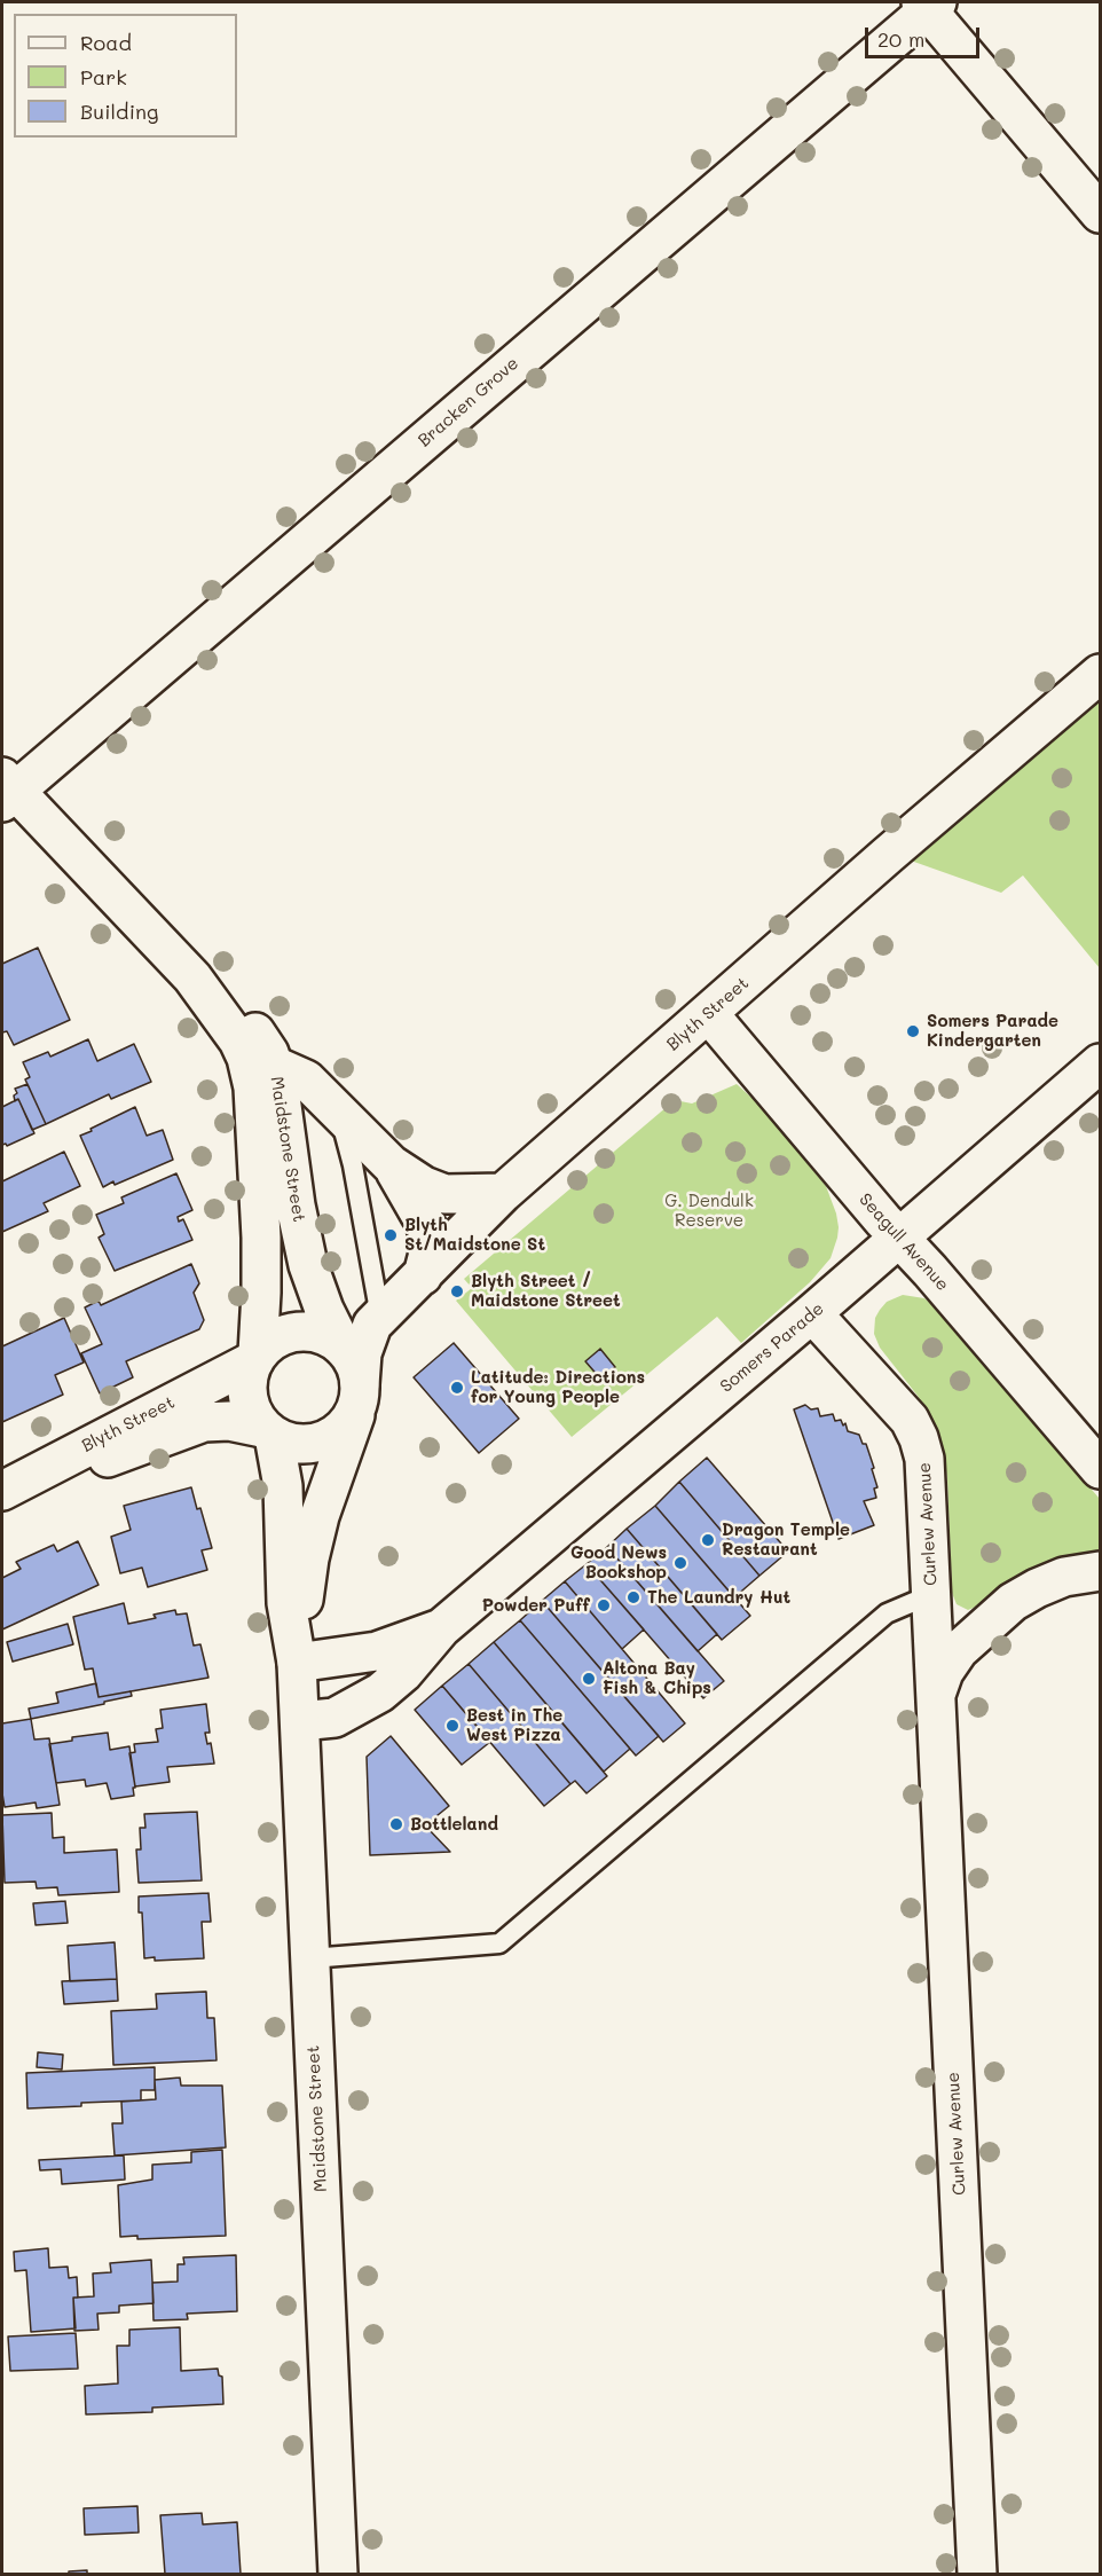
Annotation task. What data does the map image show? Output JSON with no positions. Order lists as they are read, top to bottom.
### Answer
{
  "streets": {
    "street": [
      "Bracken Grove",
      "Blyth Street",
      "Maidstone Street",
      "Seagull Avenue",
      "Somers Parade",
      "Curlew Avenue"
    ]
  },
  "crossings": [
    ["Bracken Grove", "Maidstone Street"],
    ["Blyth Street", "Maidstone Street"],
    ["Blyth Street", "Seagull Avenue"],
    ["Maidstone Street", "Somers Parade"],
    ["Seagull Avenue", "Somers Parade"],
    ["Somers Parade", "Curlew Avenue"]
  ],
  "parks": ["G. Dendulk Reserve"],
  "places": [
    "Somers Parade Kindergarten",
    "Blyth St/Maidstone St",
    "Blyth Street / Maidstone Street",
    "Latitude: Directions for Young People",
    "Dragon Temple Restaurant",
    "Good News Bookshop",
    "The Laundry Hut",
    "Powder Puff",
    "Altona Bay Fish & Chips",
    "Best in The West Pizza",
    "Bottleland"
  ],
  "legend": ["Road", "Park", "Building"],
  "scale_bar": "20 m"
}
